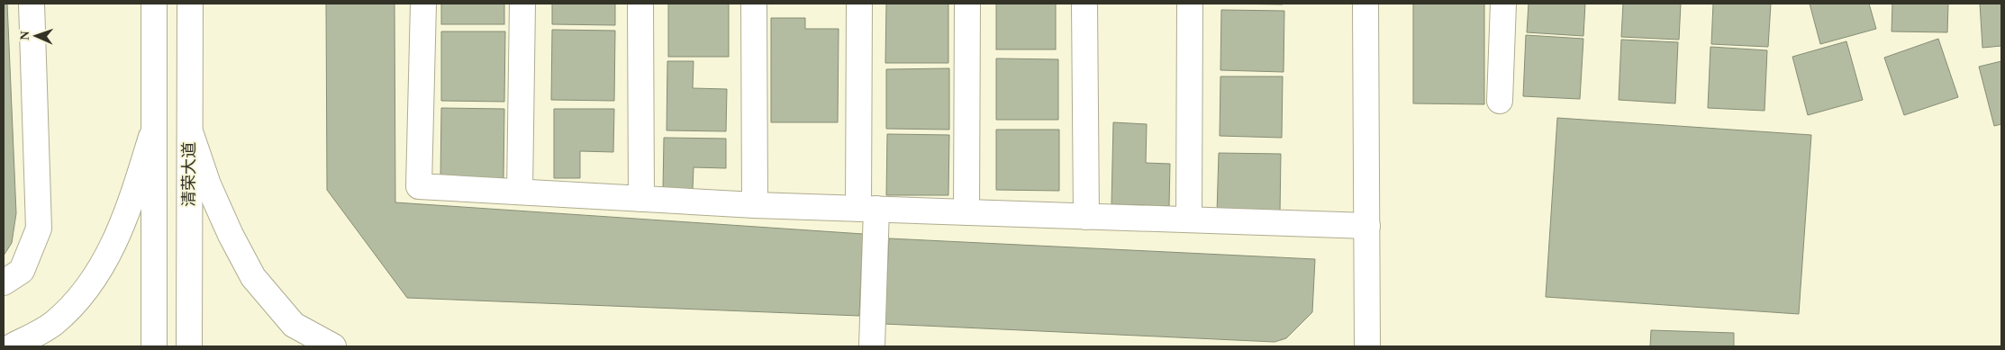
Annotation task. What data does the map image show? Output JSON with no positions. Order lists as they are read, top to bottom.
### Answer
{
  "streets": {
    "street": ["清荣大道"]
  },
  "north": "left"
}
